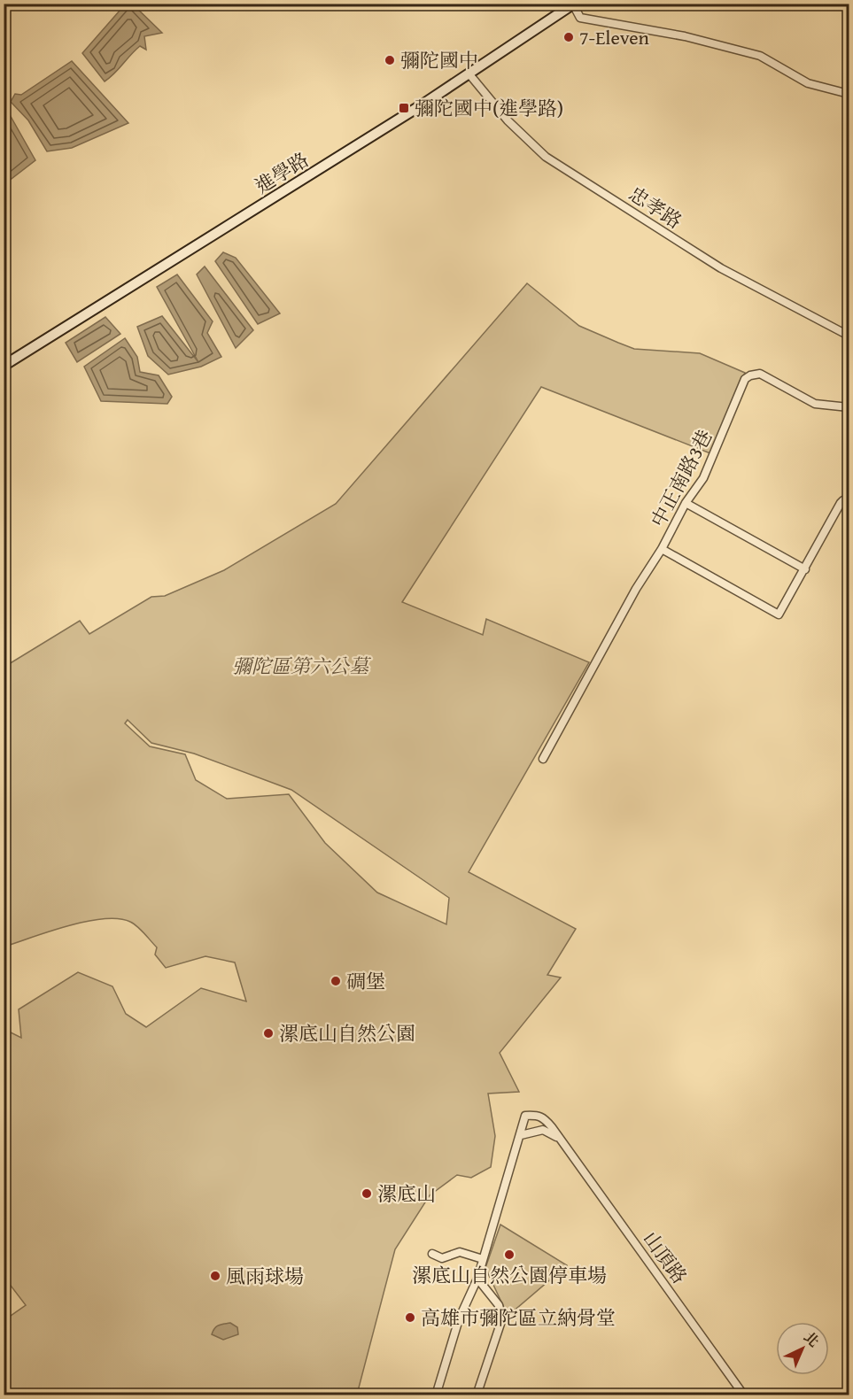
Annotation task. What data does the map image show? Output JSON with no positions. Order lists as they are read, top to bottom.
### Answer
{
  "streets": {
    "street": [
      "進學路",
      "忠孝路",
      "中正南路3巷",
      "山頂路"
    ]
  },
  "crossings": [
    ["進學路", "忠孝路"]
  ],
  "parks": ["彌陀區第六公墓"],
  "places": {
    "other": [
      "7-Eleven",
      "彌陀國中",
      "碉堡",
      "漯底山自然公園",
      "漯底山",
      "漯底山自然公園停車場",
      "風雨球場",
      "高雄市彌陀區立納骨堂"
    ],
    "transit": ["彌陀國中(進學路)"]
  },
  "north": "top right"
}
